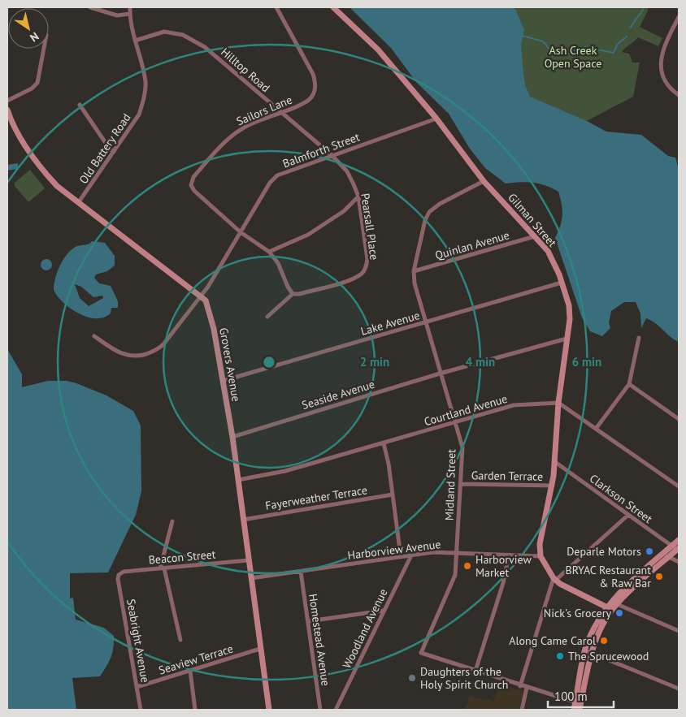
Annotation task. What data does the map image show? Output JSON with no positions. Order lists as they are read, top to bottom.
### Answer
{
  "streets": {
    "street": [
      "Hilltop Road",
      "Sailors Lane",
      "Old Battery Road",
      "Balmforth Street",
      "Gilman Street",
      "Pearsall Place",
      "Quinlan Avenue",
      "Lake Avenue",
      "Grovers Avenue",
      "Seaside Avenue",
      "Courtland Avenue",
      "Garden Terrace",
      "Midland Street",
      "Fayerweather Terrace",
      "Clarkson Street",
      "Harborview Avenue",
      "Beacon Street",
      "Woodland Avenue",
      "Homestead Avenue",
      "Seabright Avenue",
      "Seaview Terrace"
    ]
  },
  "crossings": [
    ["Hilltop Road", "Sailors Lane"],
    ["Hilltop Road", "Old Battery Road"],
    ["Hilltop Road", "Balmforth Street"],
    ["Hilltop Road", "Pearsall Place"],
    ["Sailors Lane", "Balmforth Street"],
    ["Old Battery Road", "Grovers Avenue"],
    ["Balmforth Street", "Gilman Street"],
    ["Balmforth Street", "Pearsall Place"],
    ["Balmforth Street", "Grovers Avenue"],
    ["Gilman Street", "Quinlan Avenue"],
    ["Gilman Street", "Lake Avenue"],
    ["Gilman Street", "Seaside Avenue"],
    ["Gilman Street", "Courtland Avenue"],
    ["Gilman Street", "Garden Terrace"],
    ["Gilman Street", "Midland Street"],
    ["Gilman Street", "Clarkson Street"],
    ["Gilman Street", "Harborview Avenue"],
    ["Quinlan Avenue", "Midland Street"],
    ["Lake Avenue", "Grovers Avenue"],
    ["Lake Avenue", "Midland Street"],
    ["Grovers Avenue", "Seaside Avenue"],
    ["Grovers Avenue", "Courtland Avenue"],
    ["Grovers Avenue", "Fayerweather Terrace"],
    ["Grovers Avenue", "Harborview Avenue"],
    ["Grovers Avenue", "Beacon Street"],
    ["Grovers Avenue", "Seaview Terrace"],
    ["Seaside Avenue", "Midland Street"],
    ["Courtland Avenue", "Midland Street"],
    ["Garden Terrace", "Midland Street"],
    ["Midland Street", "Harborview Avenue"],
    ["Harborview Avenue", "Woodland Avenue"],
    ["Harborview Avenue", "Homestead Avenue"],
    ["Beacon Street", "Seabright Avenue"],
    ["Seabright Avenue", "Seaview Terrace"]
  ],
  "parks": ["Ash Creek Open Space"],
  "places": [
    "Deparle Motors",
    "Harborview Market",
    "BRYAC Restaurant & Raw Bar",
    "Nick's Grocery",
    "Along Came Carol",
    "The Sprucewood",
    "Daughters of the Holy Spirit Church"
  ],
  "scale_bar": "100 m",
  "north": "bottom right",
  "rings": ["2 min", "4 min", "6 min"]
}
